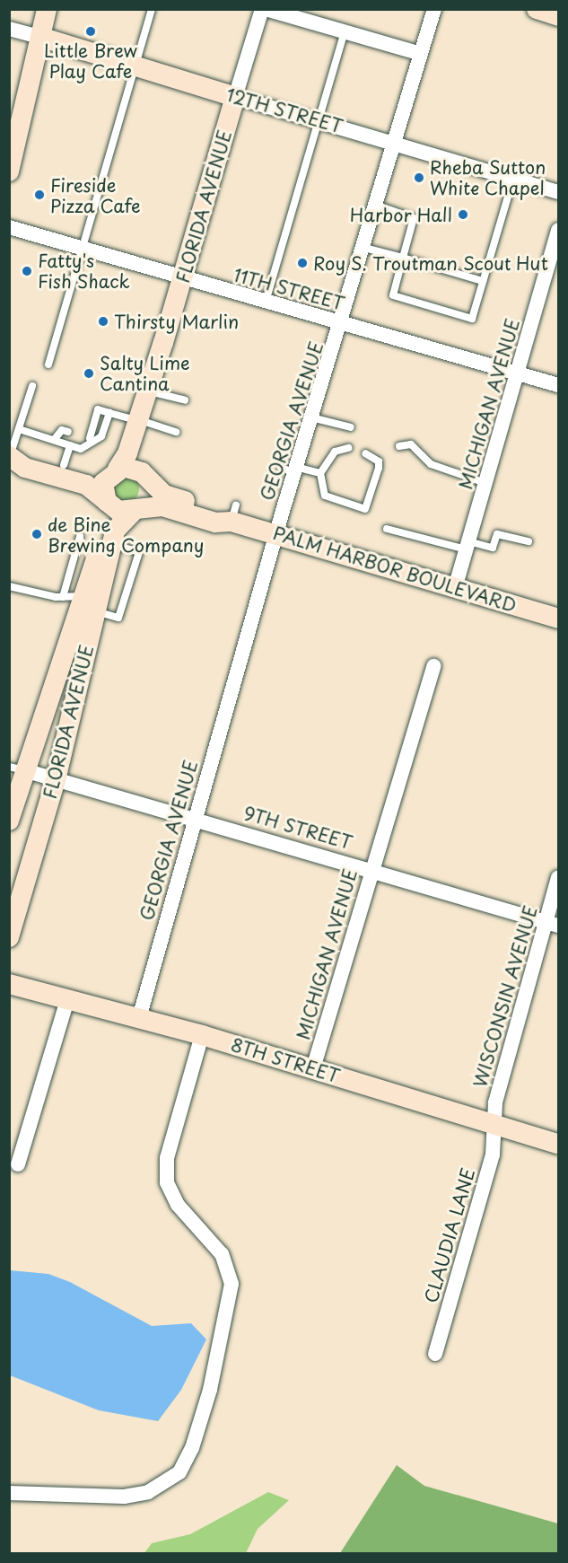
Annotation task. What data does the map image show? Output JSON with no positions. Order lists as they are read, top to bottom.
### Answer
{
  "streets": {
    "main road": [
      "12TH STREET",
      "FLORIDA AVENUE",
      "PALM HARBOR BOULEVARD",
      "8TH STREET"
    ],
    "street": [
      "11TH STREET",
      "MICHIGAN AVENUE",
      "GEORGIA AVENUE",
      "9TH STREET",
      "WISCONSIN AVENUE",
      "CLAUDIA LANE"
    ]
  },
  "crossings": [
    ["12TH STREET", "FLORIDA AVENUE"],
    ["12TH STREET", "GEORGIA AVENUE"],
    ["FLORIDA AVENUE", "11TH STREET"],
    ["FLORIDA AVENUE", "PALM HARBOR BOULEVARD"],
    ["FLORIDA AVENUE", "9TH STREET"],
    ["11TH STREET", "MICHIGAN AVENUE"],
    ["11TH STREET", "GEORGIA AVENUE"],
    ["MICHIGAN AVENUE", "PALM HARBOR BOULEVARD"],
    ["MICHIGAN AVENUE", "9TH STREET"],
    ["MICHIGAN AVENUE", "8TH STREET"],
    ["GEORGIA AVENUE", "PALM HARBOR BOULEVARD"],
    ["GEORGIA AVENUE", "9TH STREET"],
    ["GEORGIA AVENUE", "8TH STREET"],
    ["9TH STREET", "WISCONSIN AVENUE"],
    ["WISCONSIN AVENUE", "8TH STREET"],
    ["WISCONSIN AVENUE", "CLAUDIA LANE"],
    ["8TH STREET", "CLAUDIA LANE"]
  ],
  "places": [
    "Little Brew Play Cafe",
    "Rheba Sutton White Chapel",
    "Fireside Pizza Cafe",
    "Harbor Hall",
    "Roy S. Troutman Scout Hut",
    "Fatty's Fish Shack",
    "Thirsty Marlin",
    "Salty Lime Cantina",
    "de Bine Brewing Company"
  ]
}
